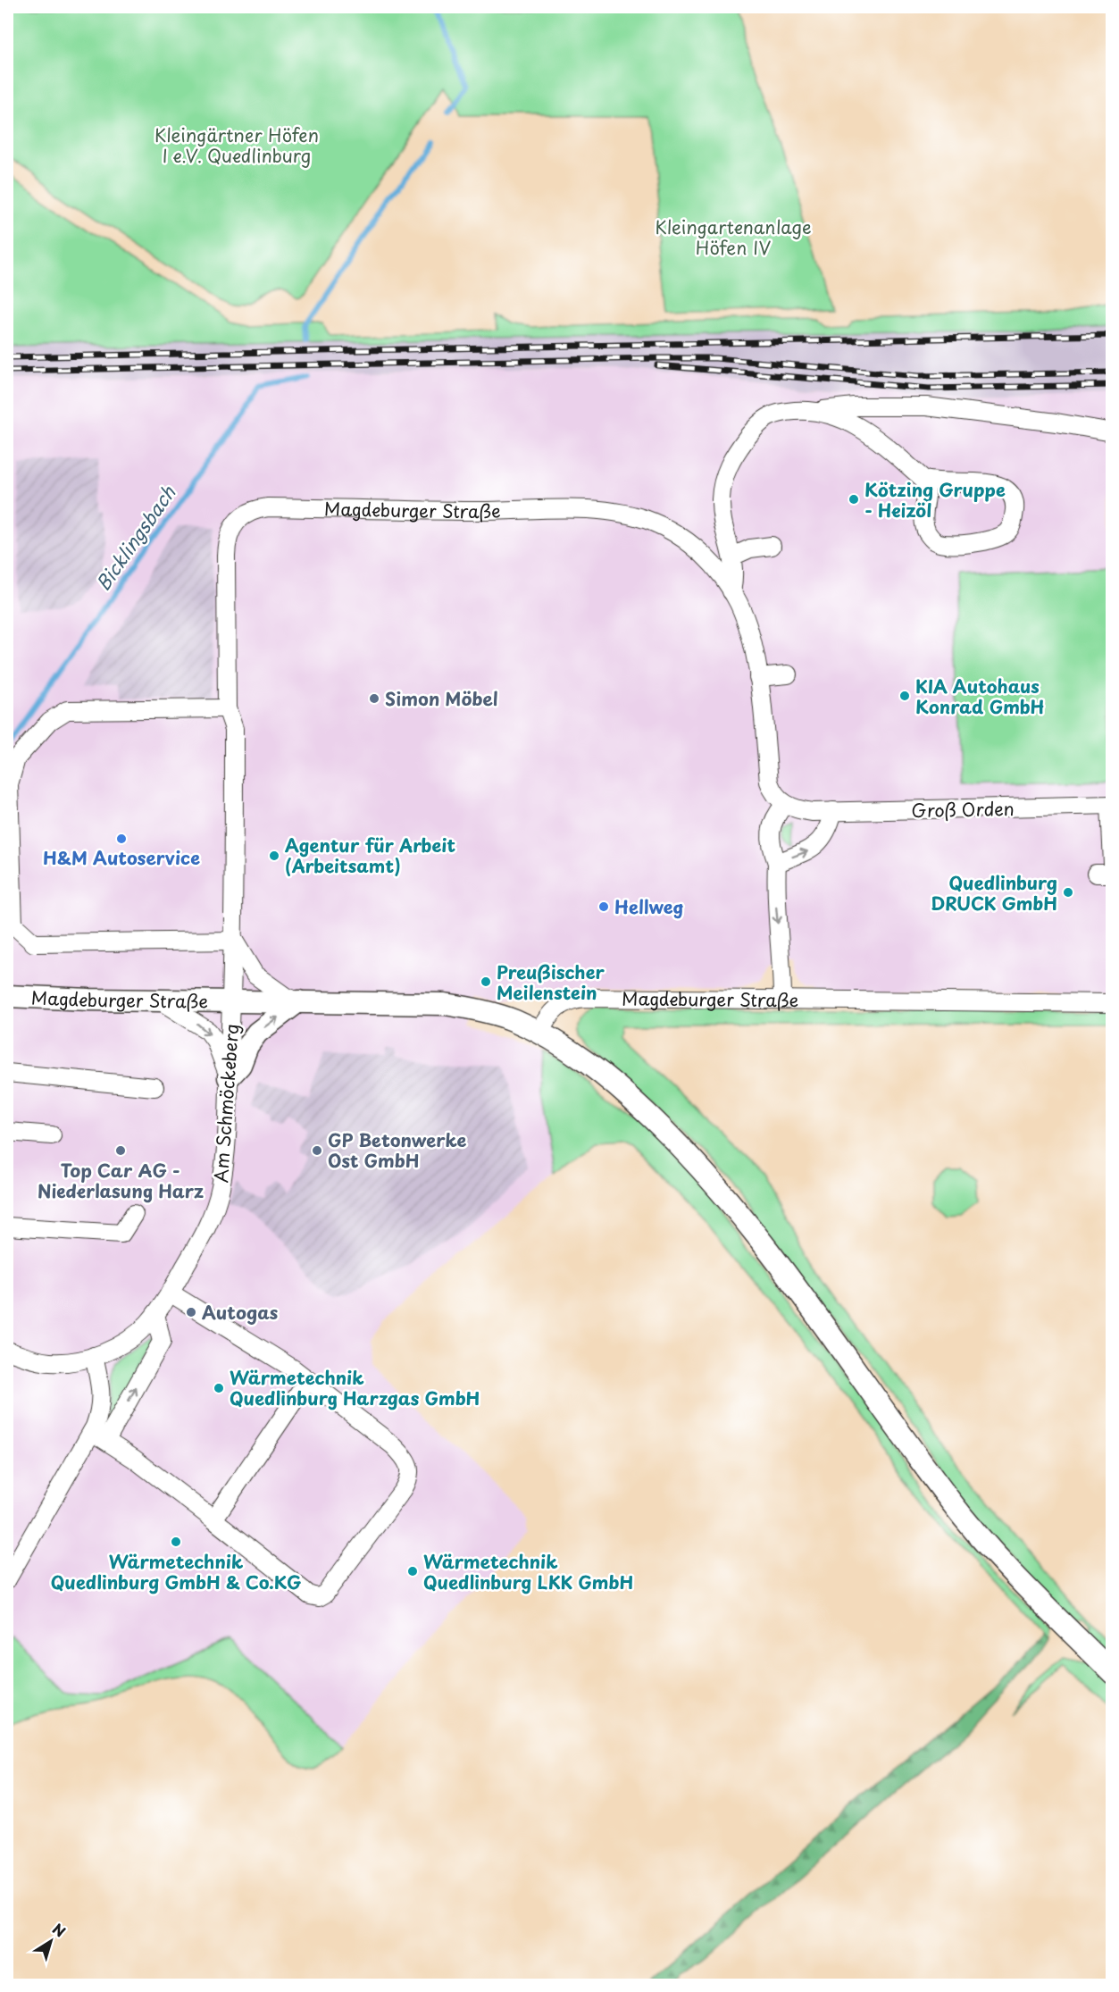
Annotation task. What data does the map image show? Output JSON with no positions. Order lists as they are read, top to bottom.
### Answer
{
  "streets": {
    "main road": ["Magdeburger Straße"],
    "street": ["Groß Orden", "Am Schmöckeberg"]
  },
  "crossings": [
    ["Magdeburger Straße", "Groß Orden"],
    ["Magdeburger Straße", "Am Schmöckeberg"]
  ],
  "water": ["Bicklingsbach"],
  "parks": ["Kleingärtner Höfen I e.V. Quedlinburg", "Kleingartenanlage Höfen IV"],
  "places": [
    "Kötzing Gruppe - Heizöl",
    "KIA Autohaus Konrad GmbH",
    "Simon Möbel",
    "H&M Autoservice",
    "Agentur für Arbeit (Arbeitsamt)",
    "Quedlinburg DRUCK GmbH",
    "Hellweg",
    "Preußischer Meilenstein",
    "Top Car AG - Niederlasung Harz",
    "GP Betonwerke Ost GmbH",
    "Autogas",
    "Wärmetechnik Quedlinburg Harzgas GmbH",
    "Wärmetechnik Quedlinburg GmbH & Co.KG",
    "Wärmetechnik Quedlinburg LKK GmbH"
  ],
  "north": "top right"
}
